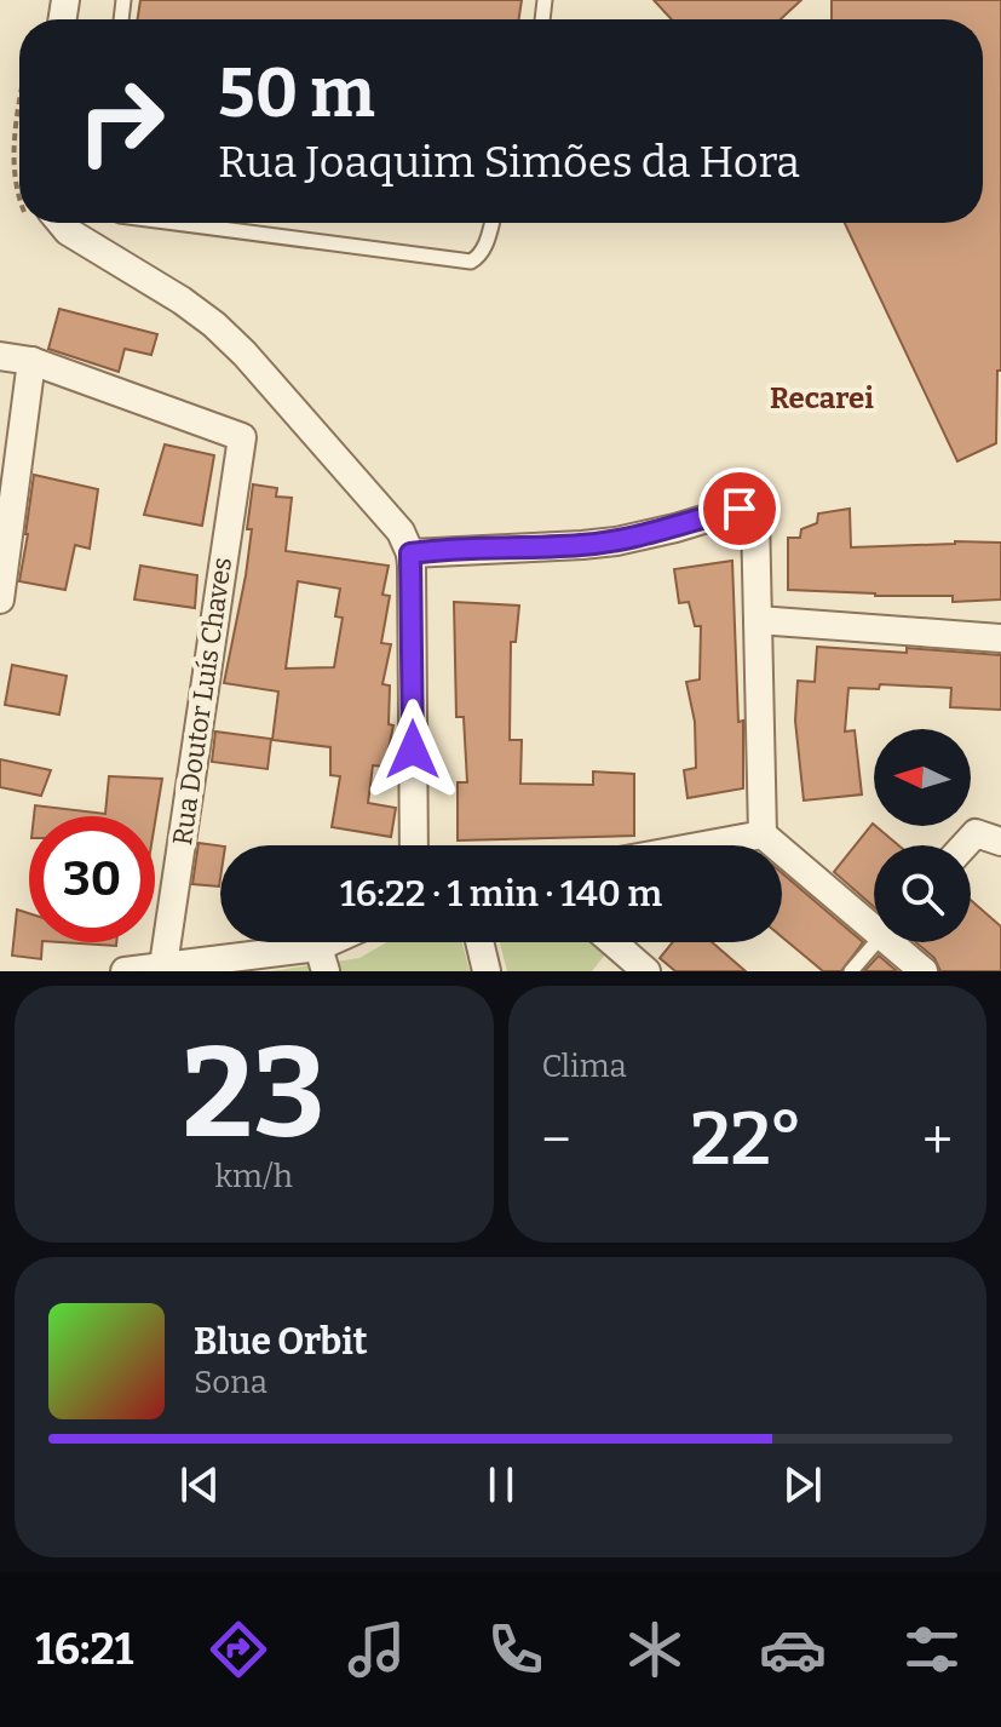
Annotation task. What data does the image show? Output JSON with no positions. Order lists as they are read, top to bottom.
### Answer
{
  "streets": {
    "street": ["Rua Doutor Luís Chaves"]
  },
  "districts": ["Recarei"],
  "north": "left",
  "page": {
    "turn": ["50 m", "Rua Joaquim Simões da Hora"],
    "limit": "30",
    "trip": "16:22 · 1 min · 140 m",
    "tile": [
      ["23", "km/h"],
      "Clima"
    ],
    "heat": ["−", "22°", "+"],
    "song": ["Blue Orbit", "Sona"],
    "tabs": "16:21"
  }
}
